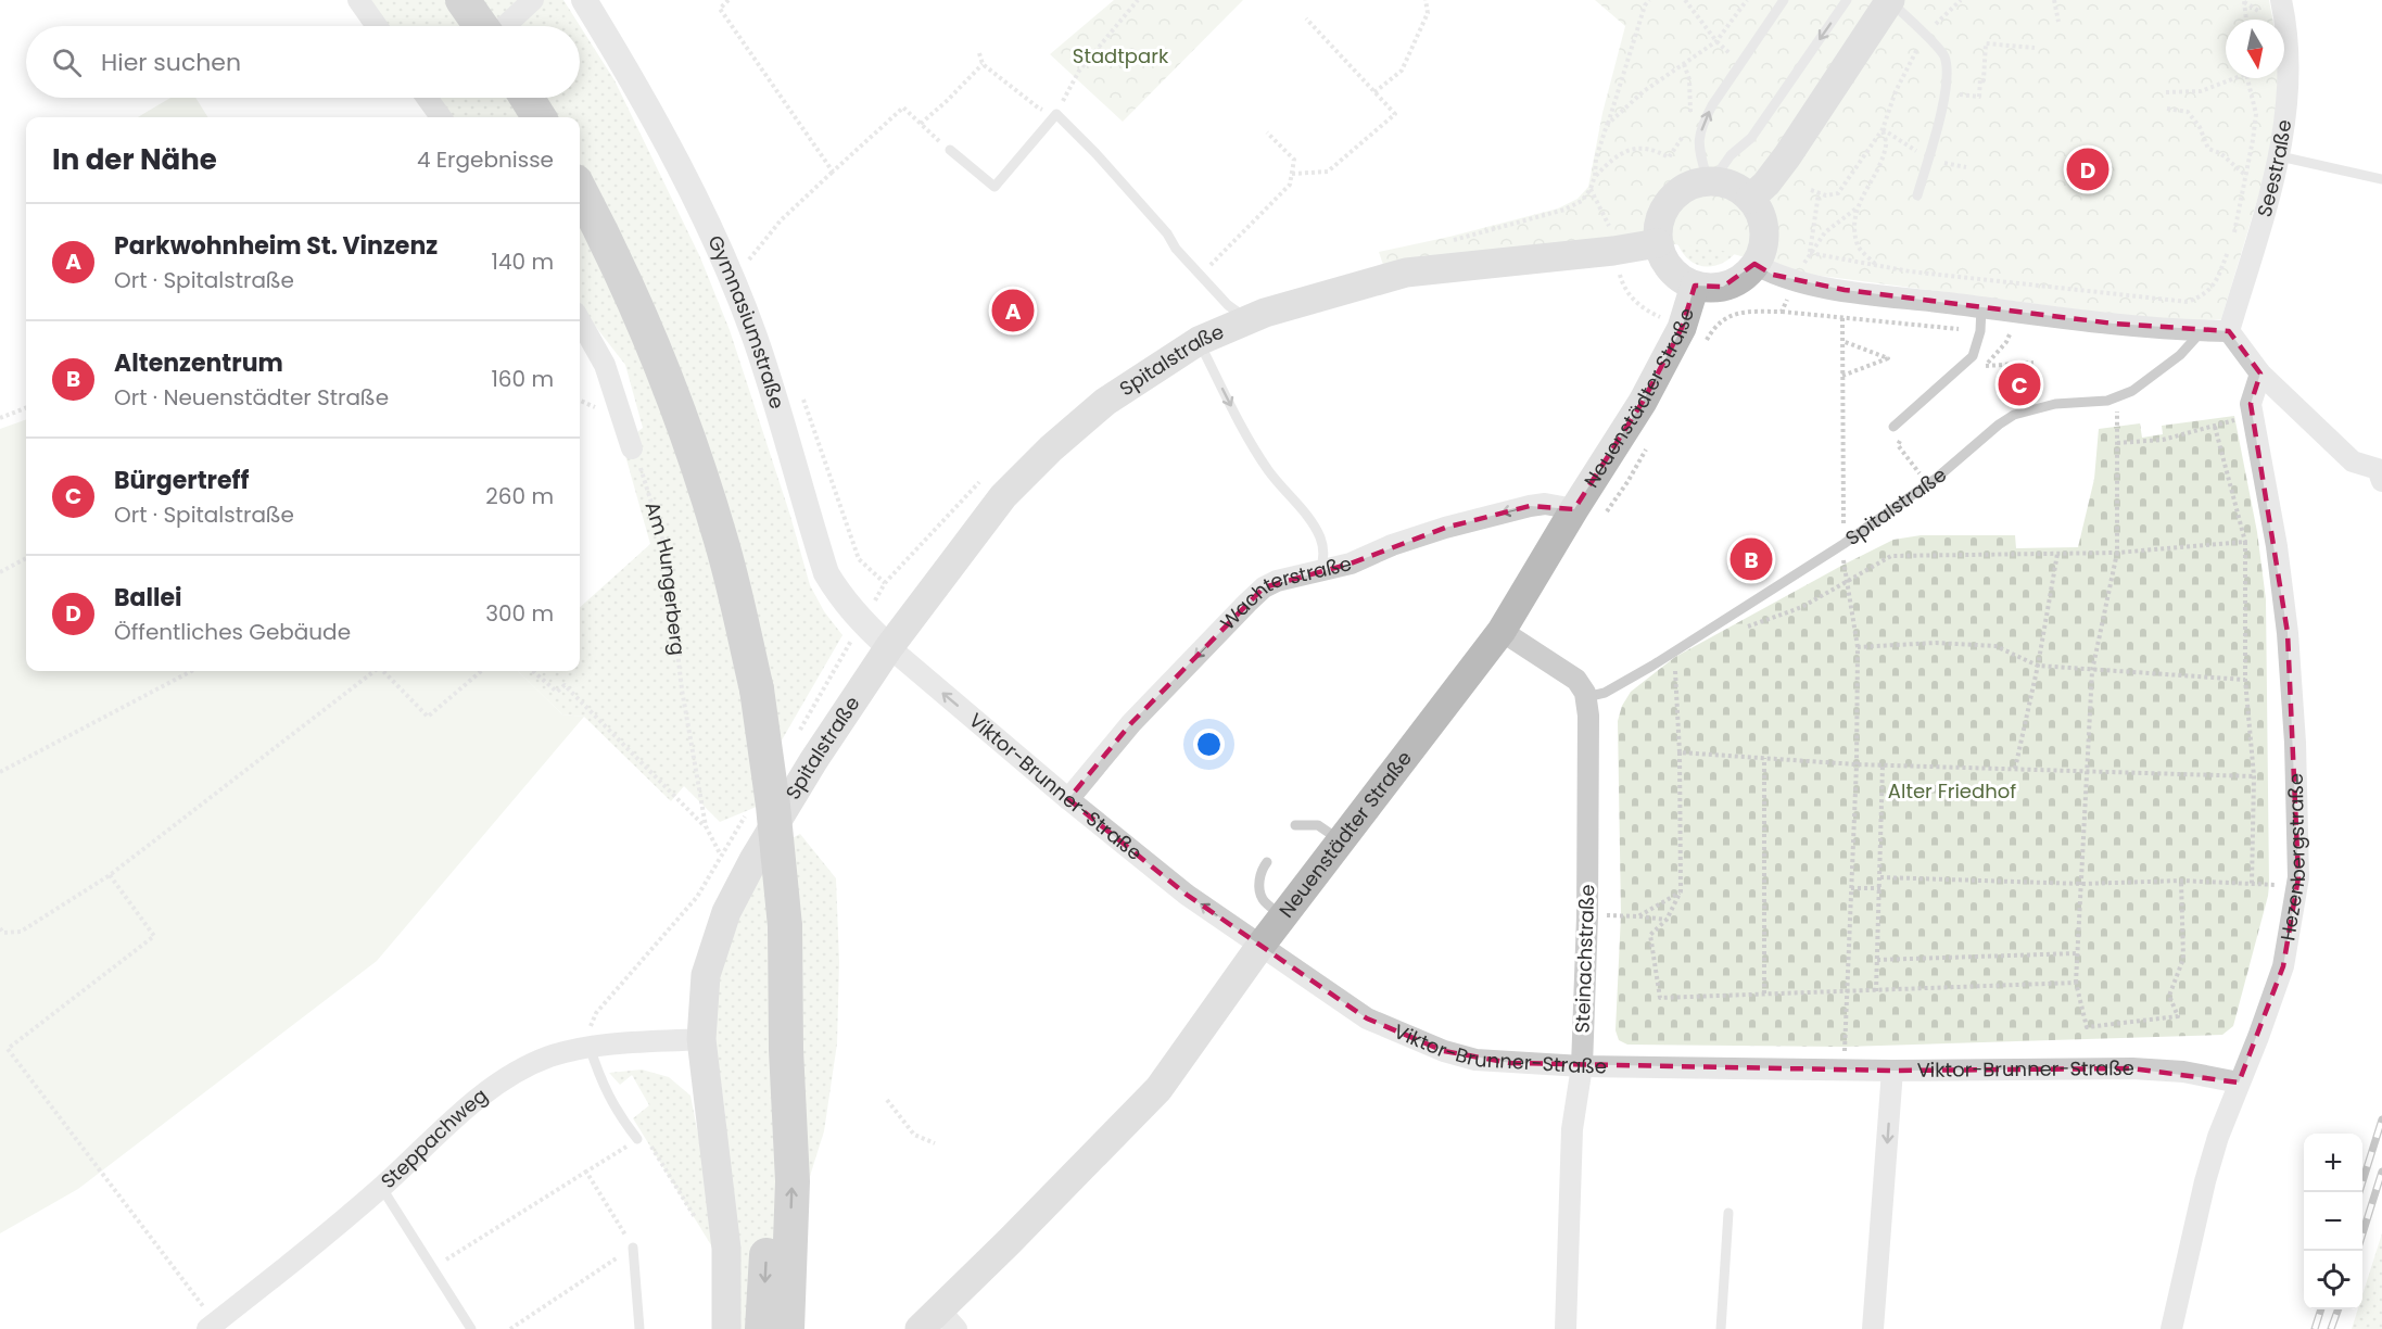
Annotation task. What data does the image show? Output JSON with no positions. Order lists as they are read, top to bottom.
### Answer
{
  "streets": {
    "main road": ["Spitalstraße", "Neuenstädter Straße"],
    "street": [
      "Seestraße",
      "Gymnasiumstraße",
      "Wachterstraße",
      "Viktor-Brunner-Straße",
      "Hezenbergstraße",
      "Steinachstraße",
      "Steppachweg"
    ],
    "path": ["Am Hungerberg"]
  },
  "crossings": [
    ["Gymnasiumstraße", "Spitalstraße"],
    ["Gymnasiumstraße", "Viktor-Brunner-Straße"],
    ["Spitalstraße", "Neuenstädter Straße"],
    ["Spitalstraße", "Viktor-Brunner-Straße"],
    ["Spitalstraße", "Steinachstraße"],
    ["Spitalstraße", "Steppachweg"],
    ["Neuenstädter Straße", "Wachterstraße"],
    ["Neuenstädter Straße", "Viktor-Brunner-Straße"],
    ["Am Hungerberg", "Steppachweg"],
    ["Wachterstraße", "Viktor-Brunner-Straße"],
    ["Viktor-Brunner-Straße", "Hezenbergstraße"],
    ["Viktor-Brunner-Straße", "Steinachstraße"]
  ],
  "one_way": ["Wachterstraße"],
  "parks": ["Stadtpark", "Alter Friedhof"],
  "north": "bottom",
  "page": {
    "search": "Hier suchen",
    "heading": ["In der Nähe", "4 Ergebnisse"],
    "pins": [
      "D",
      "A",
      "C",
      "B"
    ],
    "list": [
      {
        "mark": "A",
        "name": "Parkwohnheim St. Vinzenz",
        "note": "Ort · Spitalstraße",
        "value": "140 m"
      },
      {
        "mark": "B",
        "name": "Altenzentrum",
        "note": "Ort · Neuenstädter Straße",
        "value": "160 m"
      },
      {
        "mark": "C",
        "name": "Bürgertreff",
        "note": "Ort · Spitalstraße",
        "value": "260 m"
      },
      {
        "mark": "D",
        "name": "Ballei",
        "note": "Öffentliches Gebäude",
        "value": "300 m"
      }
    ],
    "map_buttons": ["+", "−"]
  }
}
